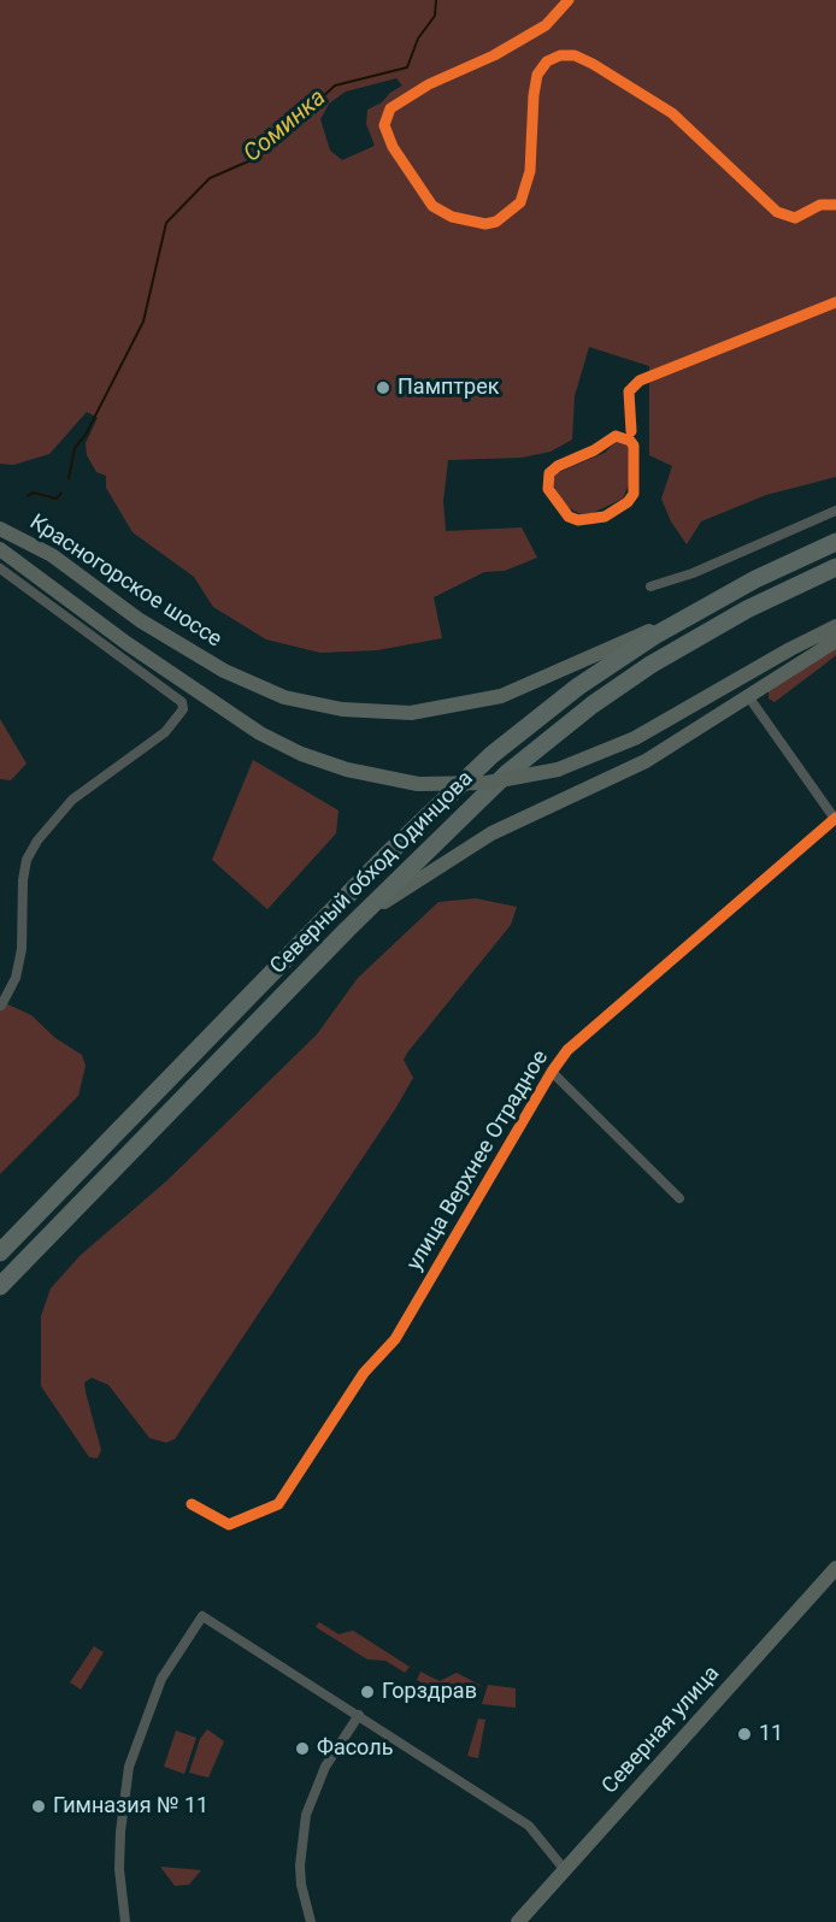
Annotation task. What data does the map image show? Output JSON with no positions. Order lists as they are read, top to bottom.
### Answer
{
  "streets": {
    "highway": ["Северный обход Одинцова"],
    "main road": ["Красногорское шоссе", "Северная улица"],
    "street": ["улица Верхнее Отрадное"]
  },
  "crossings": [
    ["Красногорское шоссе", "Северный обход Одинцова"]
  ],
  "water": ["Соминка"],
  "places": [
    "Памптрек",
    "Горздрав",
    "11",
    "Фасоль",
    "Гимназия № 11"
  ]
}
